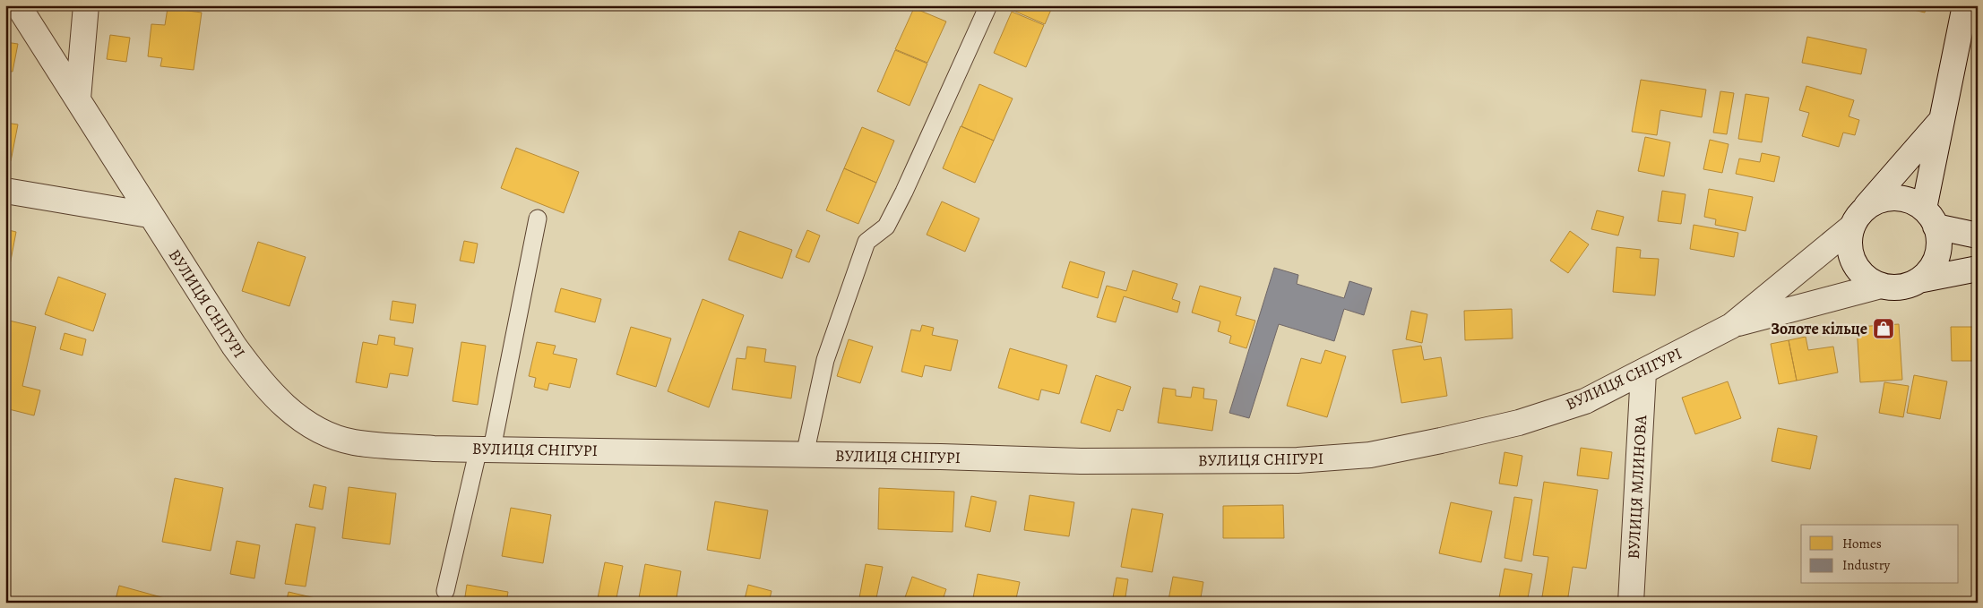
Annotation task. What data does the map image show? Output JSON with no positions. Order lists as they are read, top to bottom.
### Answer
{
  "streets": {
    "street": ["ВУЛИЦЯ СНІГУРІ", "ВУЛИЦЯ МЛИНОВА"]
  },
  "crossings": [
    ["ВУЛИЦЯ СНІГУРІ", "ВУЛИЦЯ МЛИНОВА"]
  ],
  "places": {
    "shop": ["Золоте кільце"]
  },
  "legend": ["Homes", "Industry"]
}
